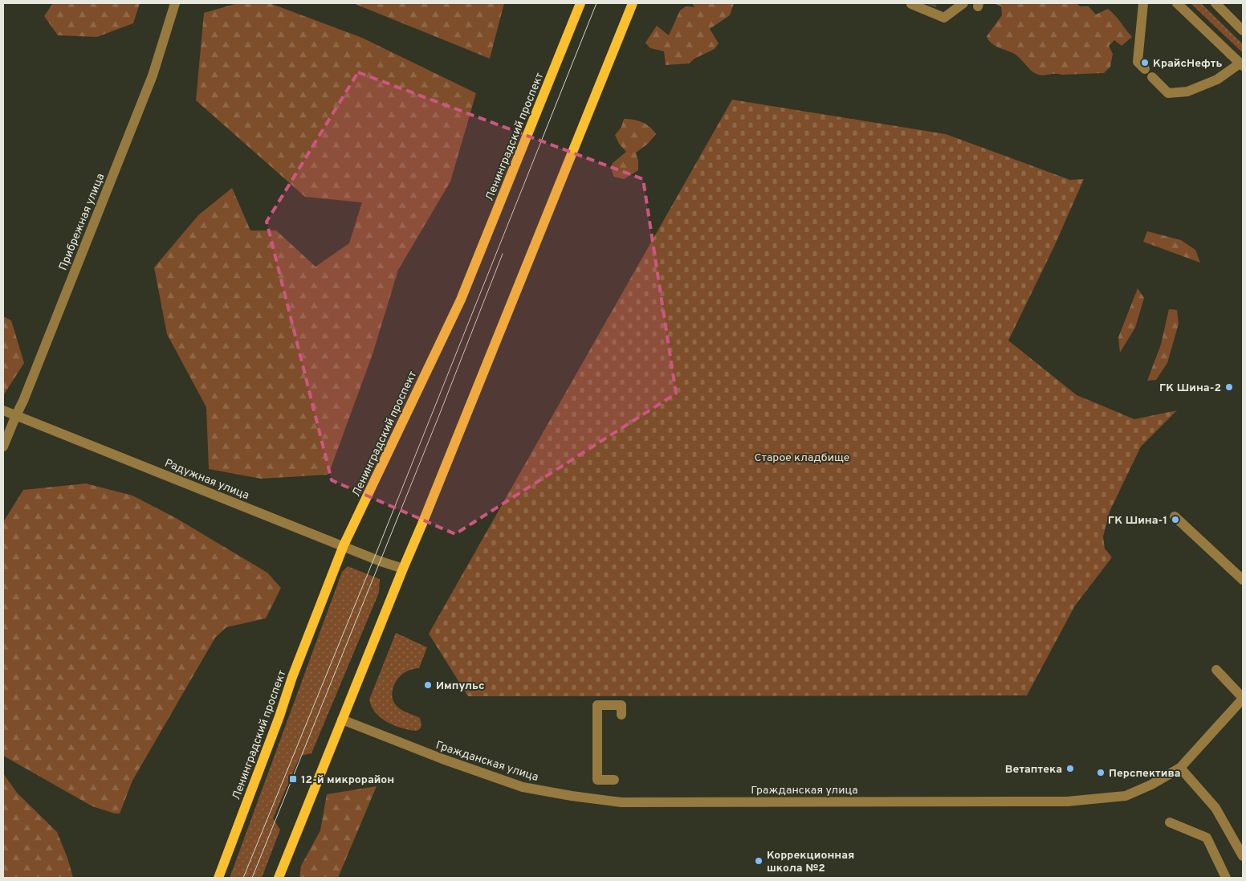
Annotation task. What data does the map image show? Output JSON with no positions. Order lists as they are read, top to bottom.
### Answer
{
  "streets": {
    "main road": ["Ленинградский проспект"],
    "street": ["Прибрежная улица", "Радужная улица", "Гражданская улица"]
  },
  "crossings": [
    ["Ленинградский проспект", "Радужная улица"],
    ["Прибрежная улица", "Радужная улица"]
  ],
  "parks": ["Старое кладбище"],
  "places": {
    "other": [
      "КрайсНефть",
      "ГК Шина-2",
      "ГК Шина-1",
      "Импульс",
      "Ветаптека",
      "Перспектива",
      "Коррекционная школа №2"
    ],
    "transit": ["12-й микрорайон"]
  }
}
